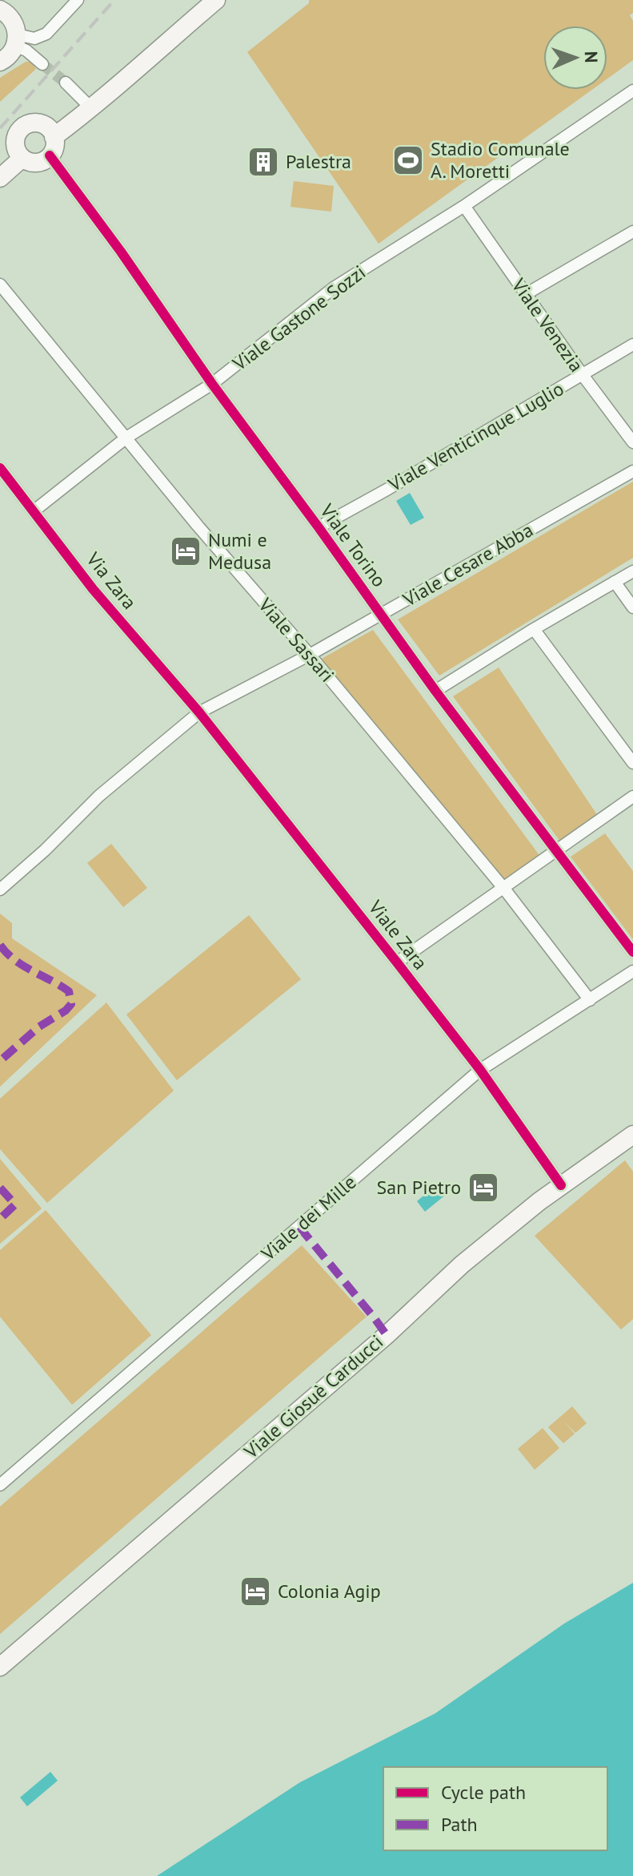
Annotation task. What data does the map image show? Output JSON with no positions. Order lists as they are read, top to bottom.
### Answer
{
  "streets": {
    "street": [
      "Viale Gastone Sozzi",
      "Viale Venezia",
      "Viale Venticinque Luglio",
      "Viale Torino",
      "Viale Cesare Abba",
      "Via Zara",
      "Viale Sassari",
      "Viale Zara",
      "Viale dei Mille",
      "Viale Giosuè Carducci"
    ]
  },
  "crossings": [
    ["Viale Gastone Sozzi", "Viale Venezia"],
    ["Viale Gastone Sozzi", "Viale Torino"],
    ["Viale Gastone Sozzi", "Via Zara"],
    ["Viale Gastone Sozzi", "Viale Sassari"],
    ["Viale Venezia", "Viale Venticinque Luglio"],
    ["Viale Venticinque Luglio", "Viale Torino"],
    ["Viale Torino", "Viale Cesare Abba"],
    ["Viale Cesare Abba", "Via Zara"],
    ["Viale Cesare Abba", "Viale Sassari"],
    ["Viale Cesare Abba", "Viale Zara"],
    ["Via Zara", "Viale Zara"],
    ["Viale Sassari", "Viale dei Mille"],
    ["Viale Zara", "Viale dei Mille"],
    ["Viale Zara", "Viale Giosuè Carducci"]
  ],
  "places": {
    "sports": ["Stadio Comunale A. Moretti"],
    "building": ["Palestra"],
    "hotel": ["Numi e Medusa", "San Pietro", "Colonia Agip"]
  },
  "legend": ["Cycle path", "Path"],
  "north": "right"
}
